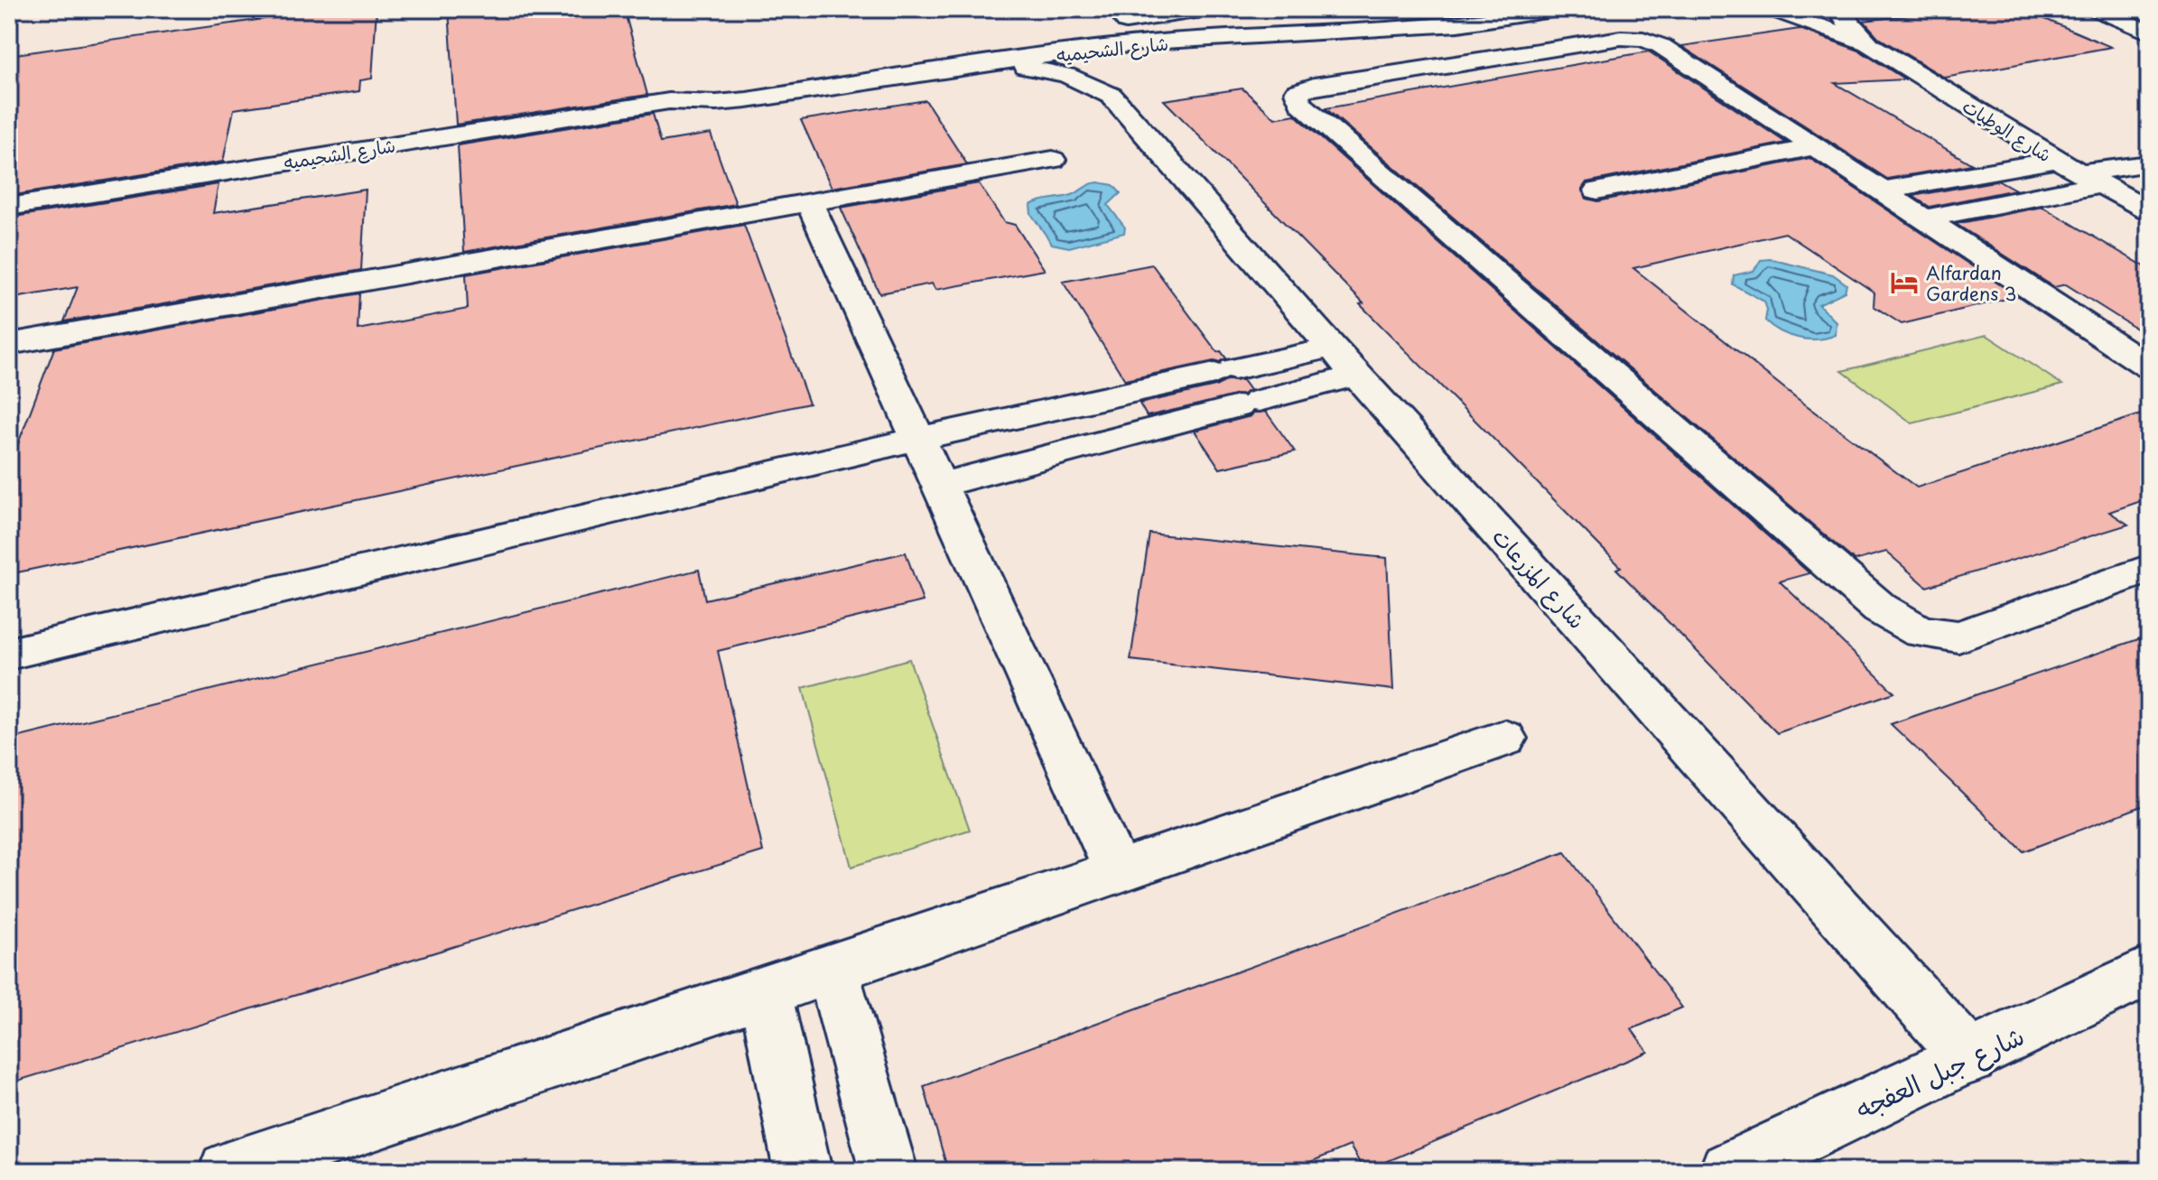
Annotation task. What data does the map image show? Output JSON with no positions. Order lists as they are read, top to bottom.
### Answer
{
  "streets": {
    "street": [
      "شارع الشحيميه",
      "شارع الوطيات",
      "شارع المزرعات",
      "شارع جبل العفجه"
    ]
  },
  "crossings": [
    ["شارع الشحيميه", "شارع المزرعات"],
    ["شارع المزرعات", "شارع جبل العفجه"]
  ],
  "places": {
    "hotel": ["Alfardan Gardens 3"]
  }
}
